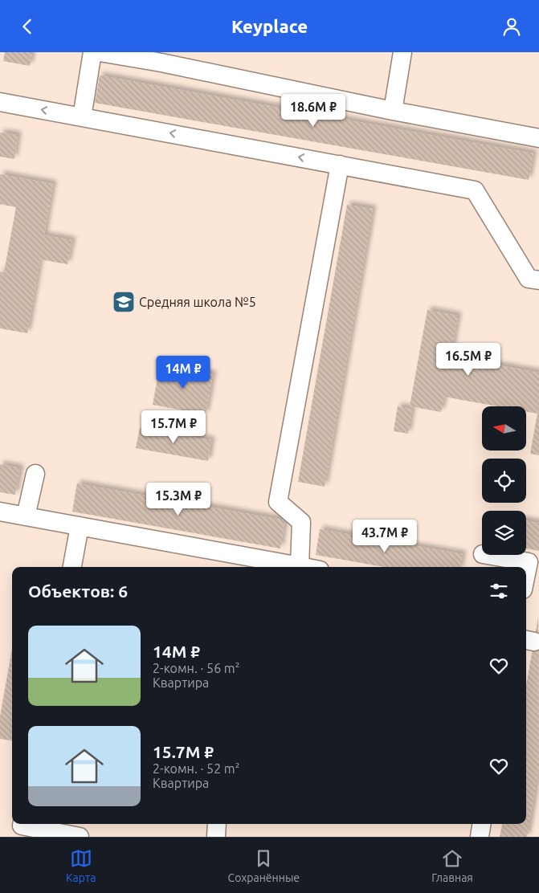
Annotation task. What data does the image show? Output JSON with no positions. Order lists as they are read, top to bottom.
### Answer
{
  "places": {
    "school or university": ["Средняя школа №5"]
  },
  "north": "left",
  "page": {
    "header": "Keyplace",
    "price": [
      "18.6M ₽",
      "16.5M ₽",
      "14M ₽",
      "15.7M ₽",
      "15.3M ₽",
      "43.7M ₽"
    ],
    "heading": "Объектов: 6",
    "list": [
      {
        "name": "14M ₽",
        "note": "2-комн. · 56 m² · Квартира"
      },
      {
        "name": "15.7M ₽",
        "note": "2-комн. · 52 m² · Квартира"
      }
    ],
    "tabs": ["Карта", "Сохранённые", "Главная"]
  }
}
